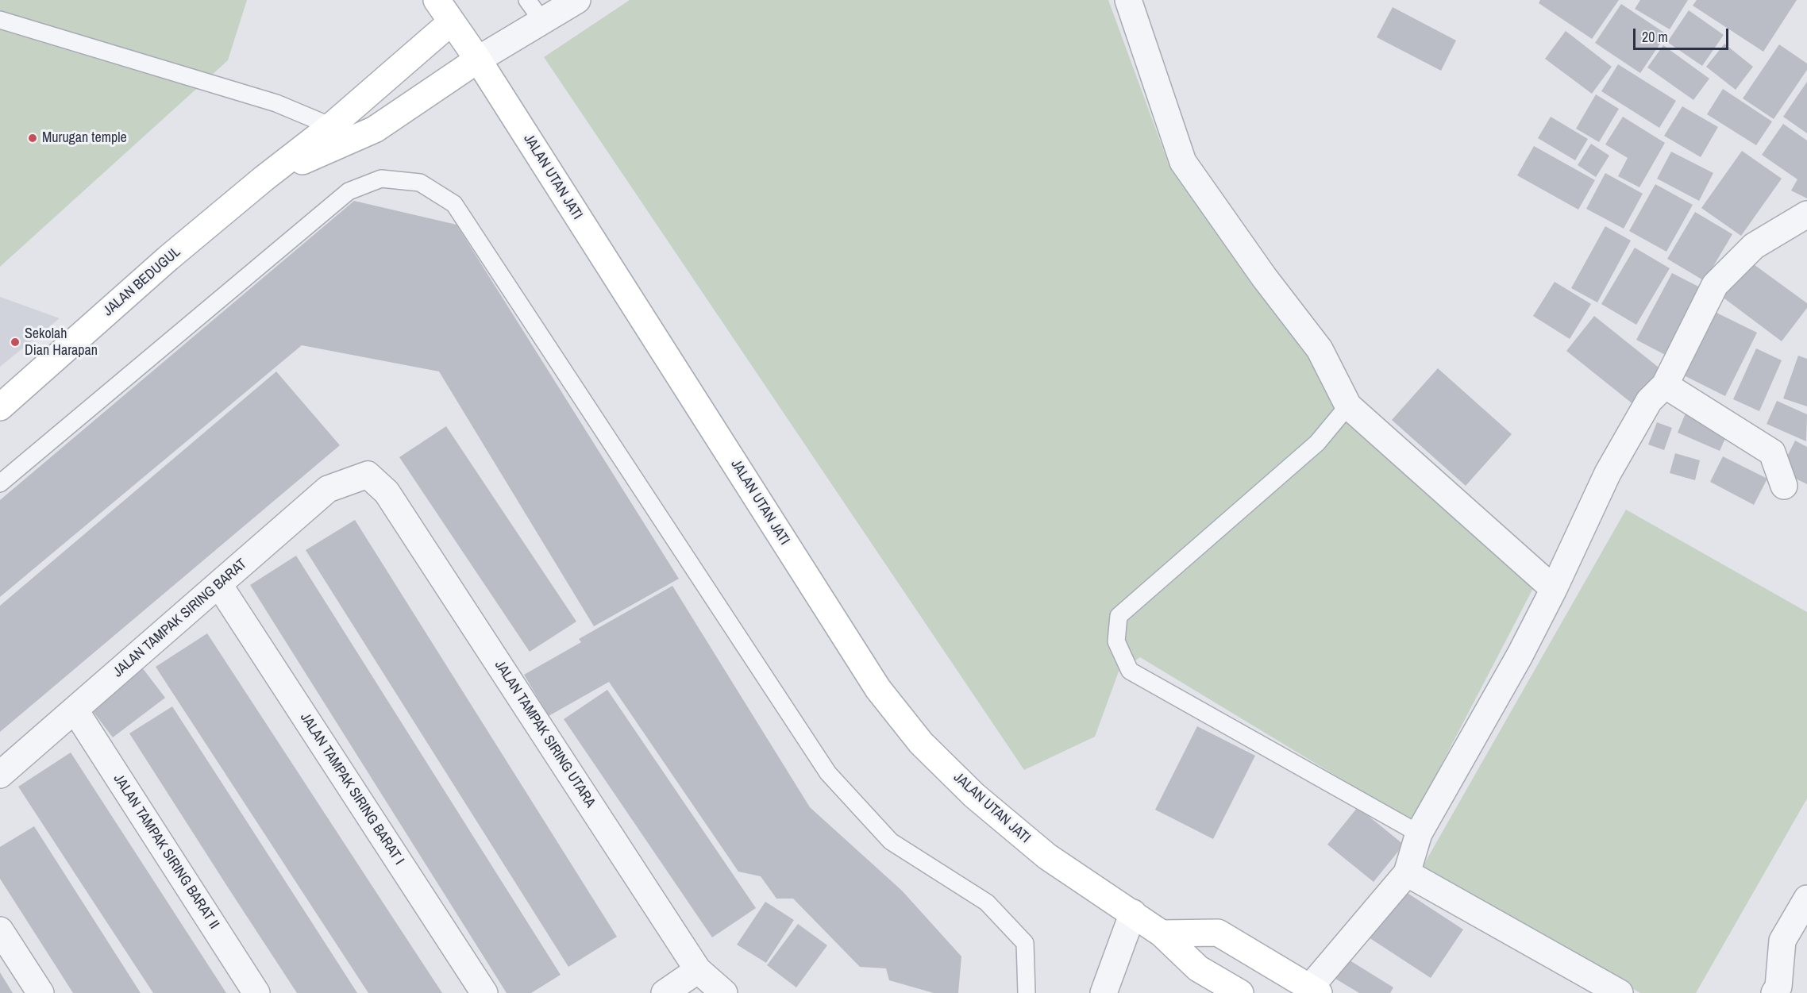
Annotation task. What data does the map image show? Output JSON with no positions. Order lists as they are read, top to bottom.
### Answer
{
  "streets": {
    "main road": ["JALAN UTAN JATI", "JALAN BEDUGUL"],
    "street": [
      "JALAN TAMPAK SIRING BARAT",
      "JALAN TAMPAK SIRING UTARA",
      "JALAN TAMPAK SIRING BARAT I",
      "JALAN TAMPAK SIRING BARAT II"
    ]
  },
  "crossings": [
    ["JALAN UTAN JATI", "JALAN BEDUGUL"],
    ["JALAN TAMPAK SIRING BARAT", "JALAN TAMPAK SIRING UTARA"],
    ["JALAN TAMPAK SIRING BARAT", "JALAN TAMPAK SIRING BARAT I"],
    ["JALAN TAMPAK SIRING BARAT", "JALAN TAMPAK SIRING BARAT II"]
  ],
  "places": ["Murugan temple", "Sekolah Dian Harapan"],
  "scale_bar": "20 m"
}
